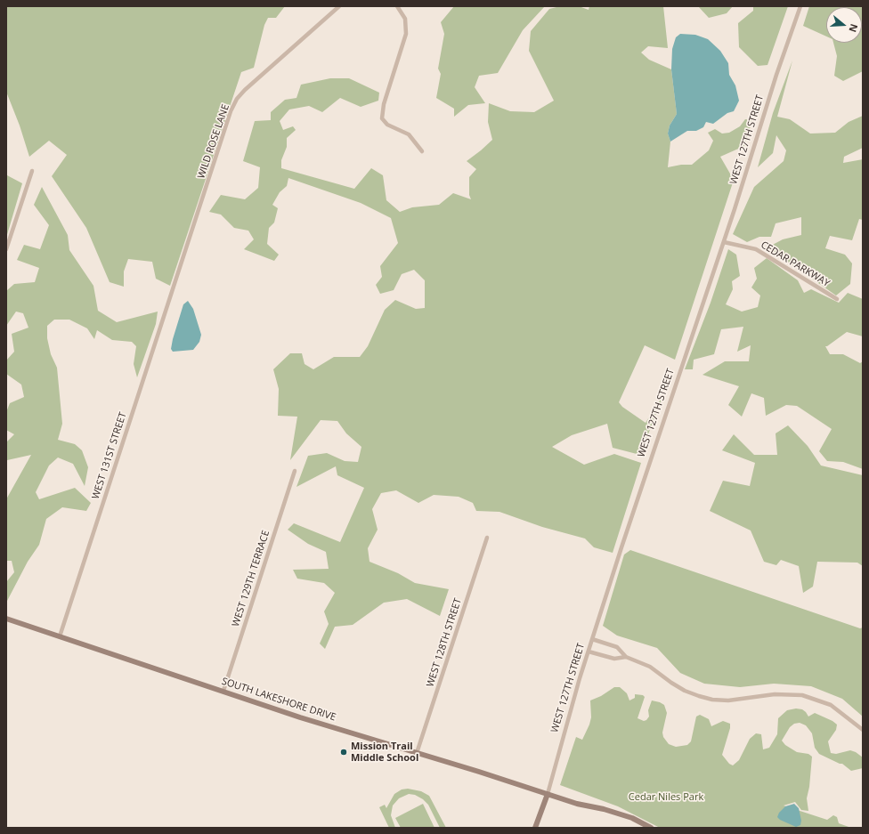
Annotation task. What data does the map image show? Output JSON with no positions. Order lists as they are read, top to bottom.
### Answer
{
  "streets": {
    "street": [
      "WEST 127TH STREET",
      "WILD ROSE LANE",
      "CEDAR PARKWAY",
      "WEST 131ST STREET",
      "WEST 129TH TERRACE",
      "WEST 128TH STREET",
      "SOUTH LAKESHORE DRIVE"
    ]
  },
  "crossings": [
    ["WEST 127TH STREET", "CEDAR PARKWAY"],
    ["WEST 127TH STREET", "SOUTH LAKESHORE DRIVE"],
    ["WILD ROSE LANE", "WEST 131ST STREET"],
    ["WEST 131ST STREET", "SOUTH LAKESHORE DRIVE"],
    ["WEST 129TH TERRACE", "SOUTH LAKESHORE DRIVE"],
    ["WEST 128TH STREET", "SOUTH LAKESHORE DRIVE"]
  ],
  "parks": ["Cedar Niles Park"],
  "places": ["Mission Trail Middle School"],
  "north": "right"
}
